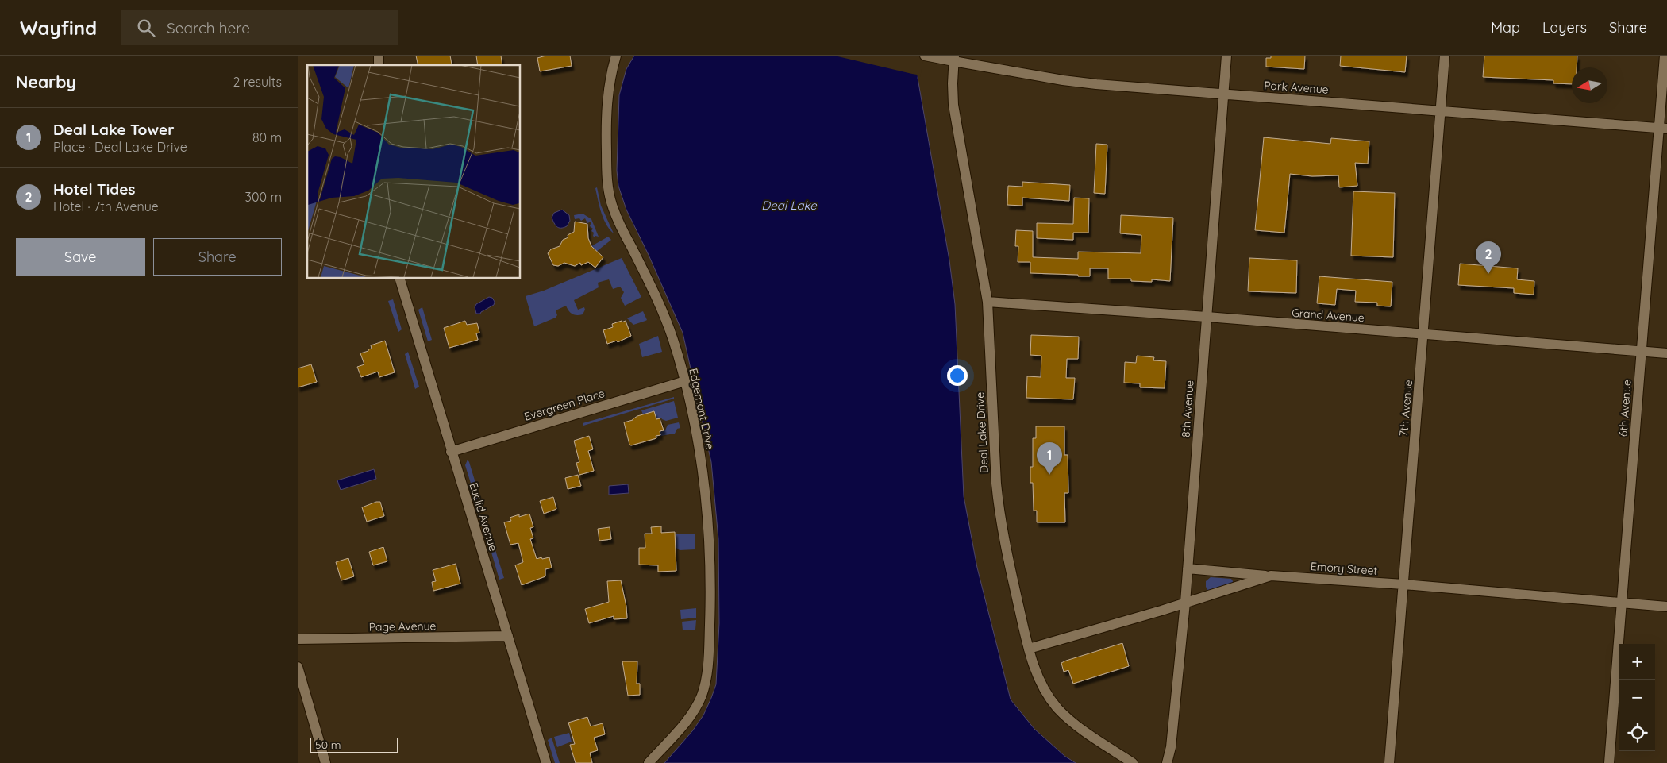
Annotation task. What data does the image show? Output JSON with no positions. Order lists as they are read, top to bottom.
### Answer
{
  "streets": {
    "street": [
      "Park Avenue",
      "Grand Avenue",
      "Evergreen Place",
      "7th Avenue",
      "6th Avenue",
      "Edgemont Drive",
      "8th Avenue",
      "Deal Lake Drive",
      "Euclid Avenue",
      "Emory Street",
      "Page Avenue"
    ]
  },
  "crossings": [
    ["Park Avenue", "7th Avenue"],
    ["Park Avenue", "6th Avenue"],
    ["Park Avenue", "8th Avenue"],
    ["Park Avenue", "Deal Lake Drive"],
    ["Grand Avenue", "7th Avenue"],
    ["Grand Avenue", "6th Avenue"],
    ["Grand Avenue", "8th Avenue"],
    ["Grand Avenue", "Deal Lake Drive"],
    ["Evergreen Place", "Edgemont Drive"],
    ["Evergreen Place", "Euclid Avenue"],
    ["7th Avenue", "Emory Street"],
    ["6th Avenue", "Emory Street"],
    ["8th Avenue", "Emory Street"],
    ["Deal Lake Drive", "Emory Street"],
    ["Euclid Avenue", "Page Avenue"]
  ],
  "water": ["Deal Lake"],
  "scale_bar": "50 m",
  "north": "left",
  "page": {
    "header": "Wayfind",
    "search": "Search here",
    "nav": ["Map", "Layers", "Share"],
    "heading": ["Nearby", "2 results"],
    "list": [
      {
        "mark": "1",
        "name": "Deal Lake Tower",
        "note": "Place · Deal Lake Drive",
        "value": "80 m"
      },
      {
        "mark": "2",
        "name": "Hotel Tides",
        "note": "Hotel · 7th Avenue",
        "value": "300 m"
      }
    ],
    "buttons": ["Save", "Share"],
    "pins": ["2", "1"],
    "map_buttons": ["+", "−"],
    "scale": "50 m"
  }
}
